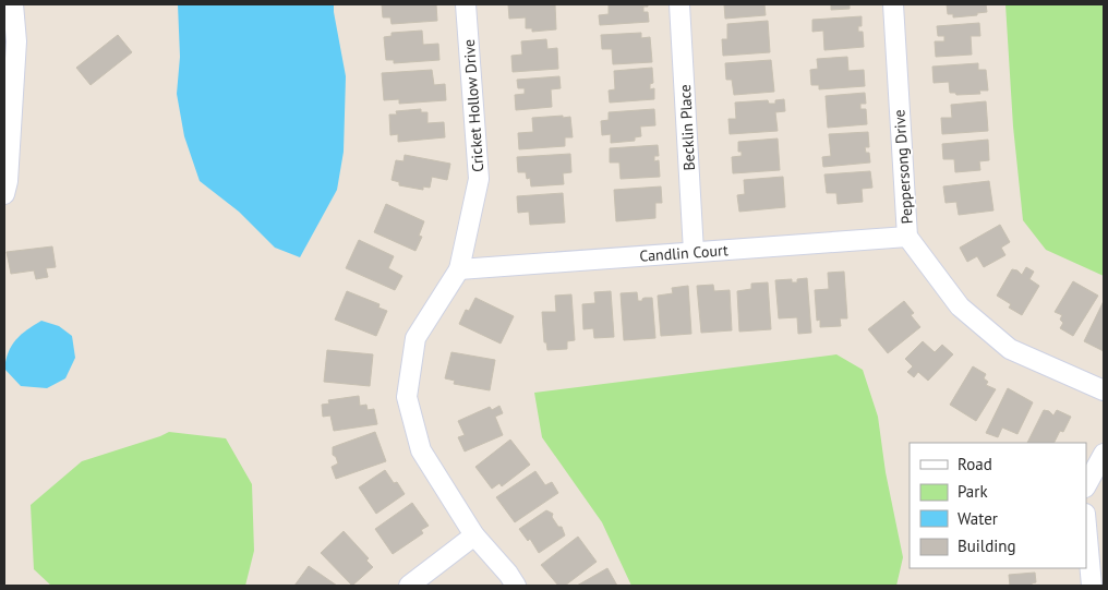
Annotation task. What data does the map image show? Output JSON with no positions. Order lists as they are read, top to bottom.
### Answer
{
  "streets": {
    "street": [
      "Cricket Hollow Drive",
      "Becklin Place",
      "Peppersong Drive",
      "Candlin Court"
    ]
  },
  "crossings": [
    ["Cricket Hollow Drive", "Candlin Court"],
    ["Becklin Place", "Candlin Court"],
    ["Peppersong Drive", "Candlin Court"]
  ],
  "legend": [
    "Road",
    "Park",
    "Water",
    "Building"
  ]
}
